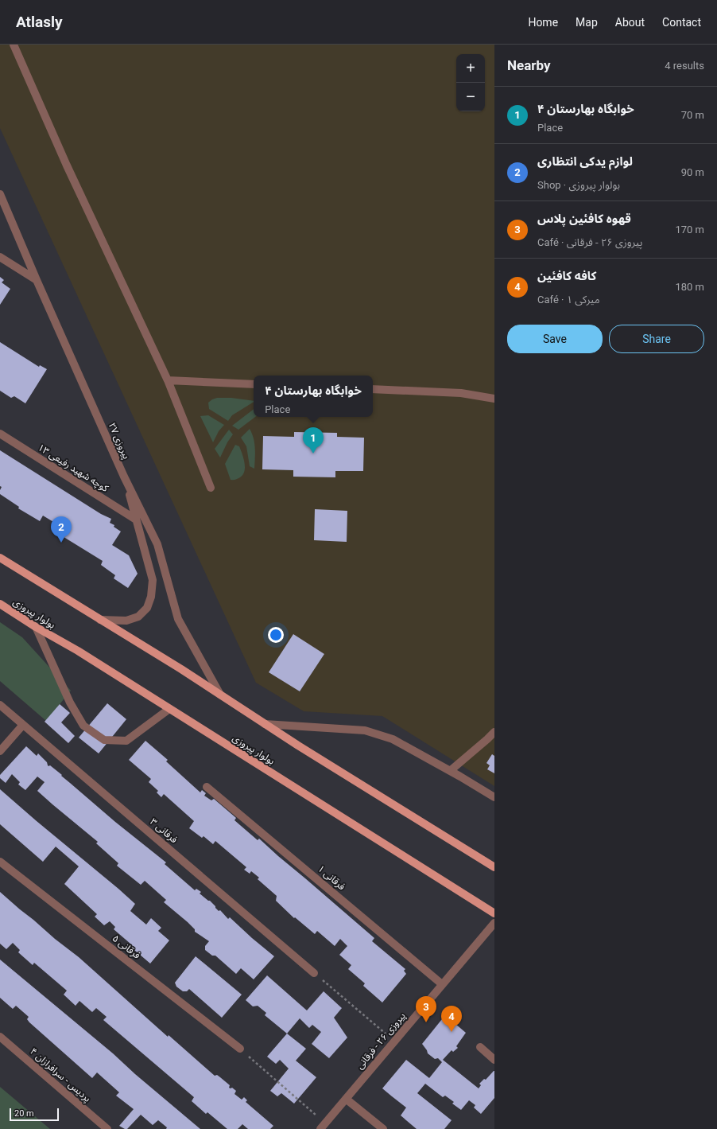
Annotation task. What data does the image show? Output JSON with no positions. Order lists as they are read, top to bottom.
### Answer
{
  "streets": {
    "main road": ["بولوار پیروزی"],
    "street": [
      "پیروزی ۲۷",
      "کوچه شهید رفیعی ۱۳",
      "فرقانی ۳",
      "فرقانی ۱",
      "فرقانی ۵",
      "پیروزی ۲۶ - فرقانی",
      "پردیس - سرافرازان ۴"
    ]
  },
  "crossings": [
    ["فرقانی ۱", "پیروزی ۲۶ - فرقانی"]
  ],
  "scale_bar": "20 m",
  "page": {
    "header": "Atlasly",
    "nav": [
      "Home",
      "Map",
      "About",
      "Contact"
    ],
    "heading": ["Nearby", "4 results"],
    "map_buttons": ["+", "−"],
    "list": [
      {
        "mark": "1",
        "name": "خوابگاه بهارستان ۴",
        "note": "Place",
        "value": "70 m"
      },
      {
        "mark": "2",
        "name": "لوازم یدکی انتظاری",
        "note": "Shop · بولوار پیروزی",
        "value": "90 m"
      },
      {
        "mark": "3",
        "name": "قهوه کافئین پلاس",
        "note": "Café · پیروزی ۲۶ - فرقانی",
        "value": "170 m"
      },
      {
        "mark": "4",
        "name": "کافه کافئین",
        "note": "Café · میرکی ۱",
        "value": "180 m"
      }
    ],
    "buttons": ["Save", "Share"],
    "popup": ["خوابگاه بهارستان ۴", "Place"],
    "pins": [
      "1",
      "2",
      "3",
      "4"
    ],
    "scale": "20 m"
  }
}
